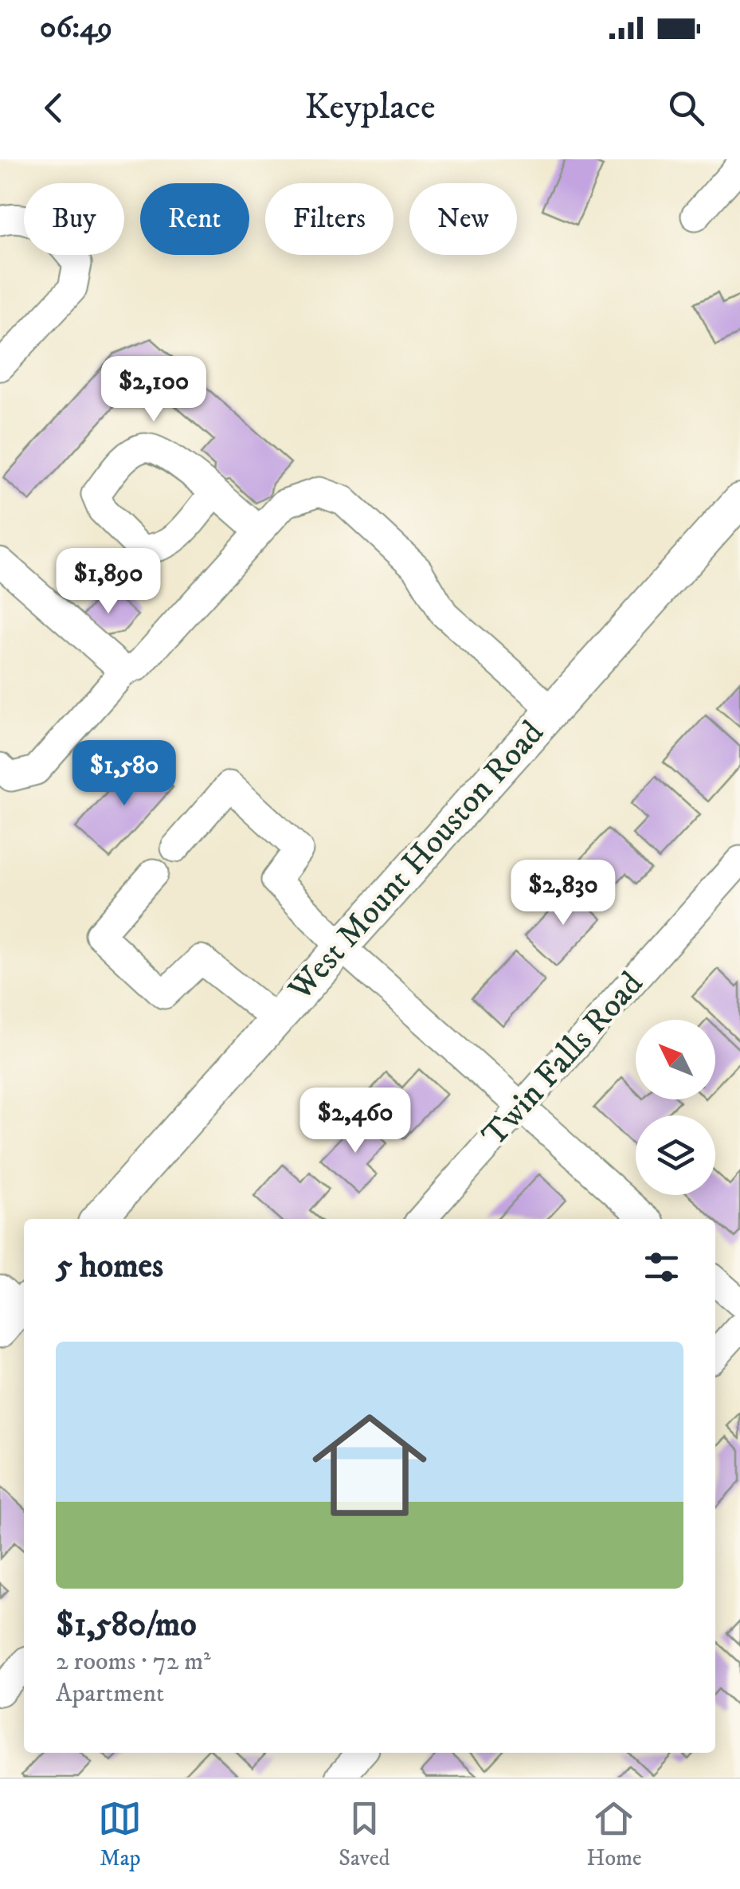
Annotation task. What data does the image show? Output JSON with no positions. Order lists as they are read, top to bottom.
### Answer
{
  "streets": {
    "main road": ["West Mount Houston Road"],
    "street": ["Twin Falls Road"]
  },
  "north": "top left",
  "page": {
    "status": "06:49",
    "header": "Keyplace",
    "chip": [
      "Buy",
      "Rent",
      "Filters",
      "New"
    ],
    "price": [
      "$2,100",
      "$1,890",
      "$1,580",
      "$2,830",
      "$2,460"
    ],
    "heading": "5 homes",
    "list": [
      {
        "name": "$1,580/mo",
        "note": "2 rooms · 72 m² · Apartment"
      }
    ],
    "tabs": ["Map", "Saved", "Home"]
  }
}
